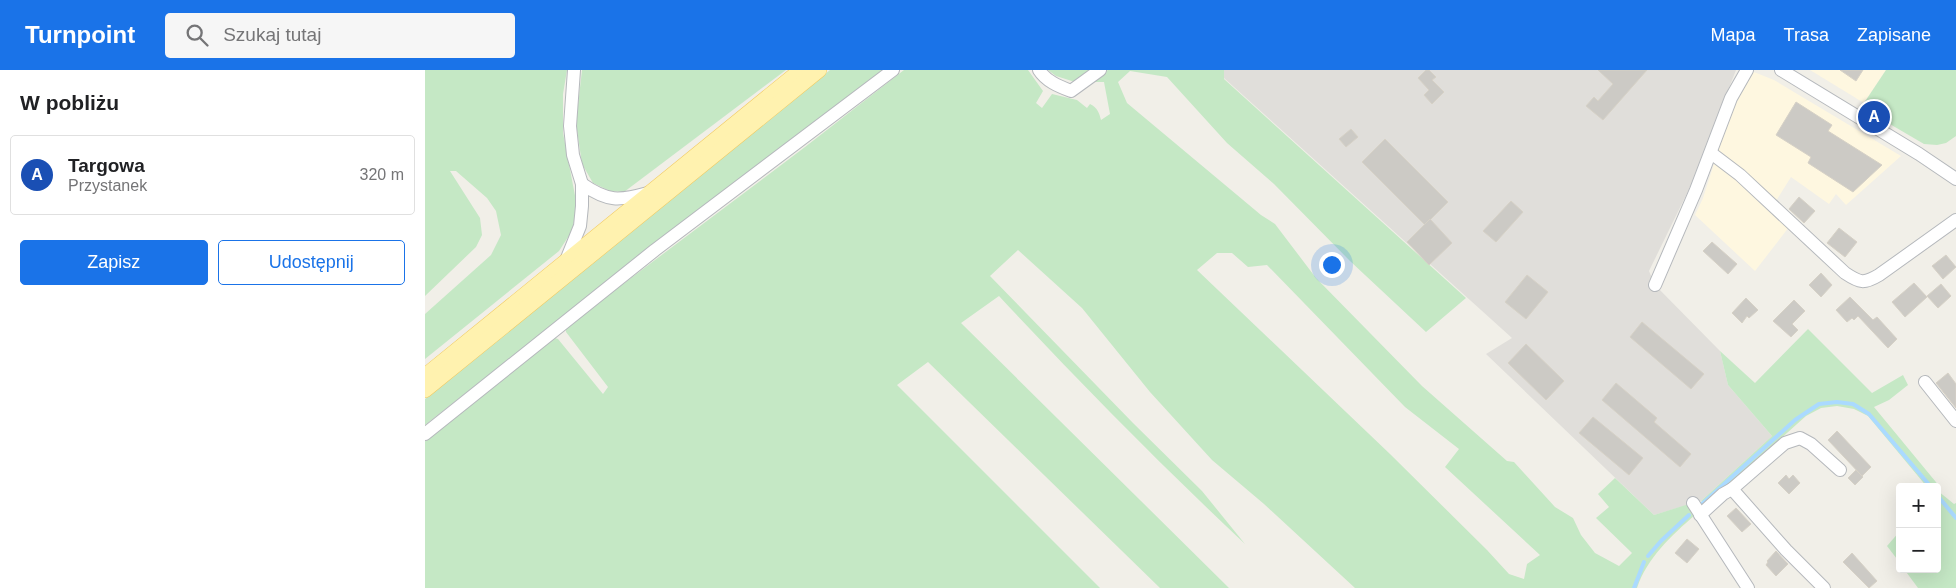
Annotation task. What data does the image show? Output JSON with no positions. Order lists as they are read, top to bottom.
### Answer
{
  "page": {
    "header": "Turnpoint",
    "search": "Szukaj tutaj",
    "nav": ["Mapa", "Trasa", "Zapisane"],
    "heading": "W pobliżu",
    "pins": "A",
    "list": [
      {
        "mark": "A",
        "name": "Targowa",
        "note": "Przystanek",
        "value": "320 m"
      }
    ],
    "buttons": ["Zapisz", "Udostępnij"],
    "map_buttons": ["+", "−"]
  }
}
